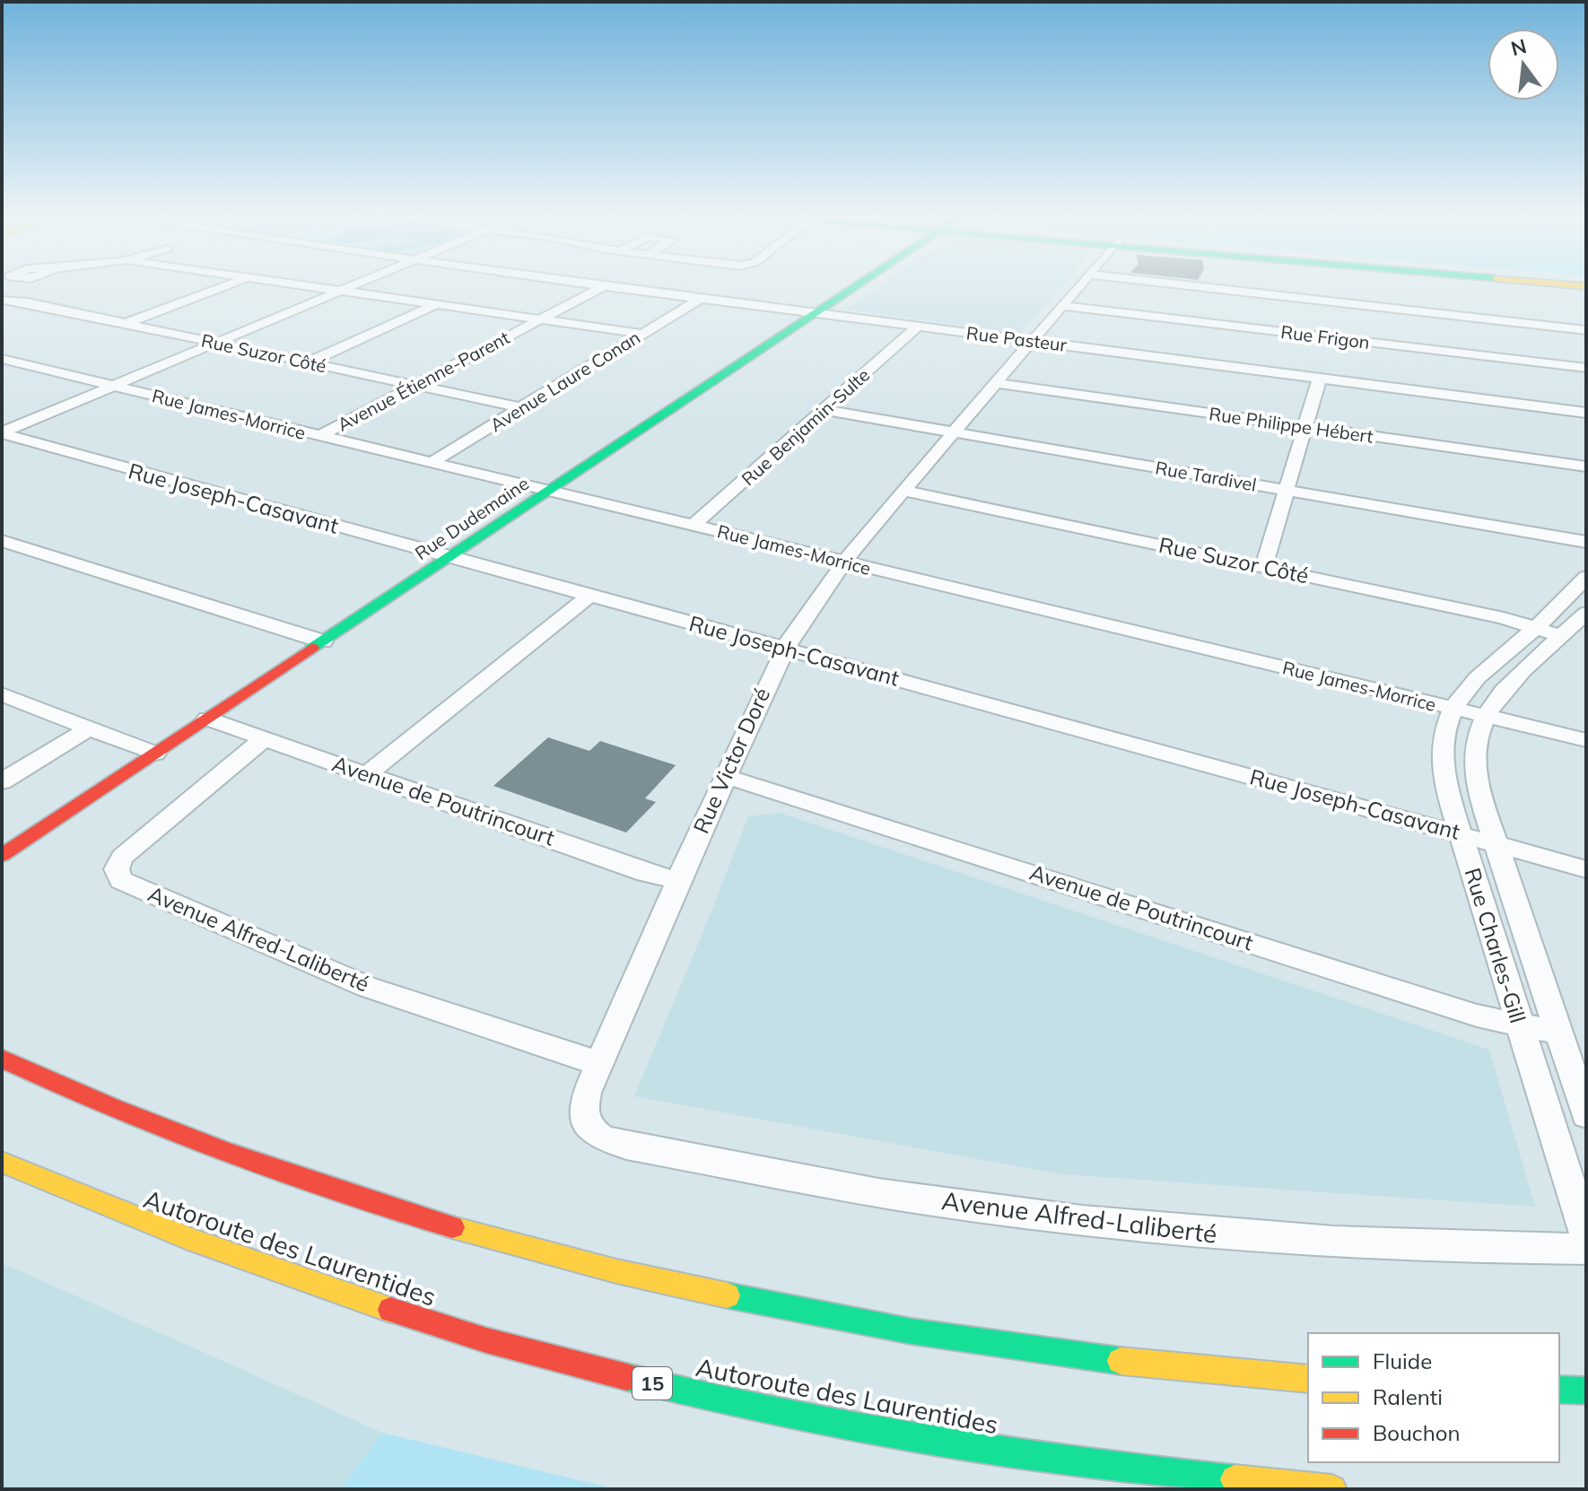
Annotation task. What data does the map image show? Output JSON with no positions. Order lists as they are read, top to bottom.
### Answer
{
  "streets": {
    "main road": ["Rue Dudemaine", "Autoroute des Laurentides", "15"],
    "street": [
      "Rue Frigon",
      "Rue Pasteur",
      "Rue Suzor Côté",
      "Avenue Étienne-Parent",
      "Avenue Laure Conan",
      "Rue James-Morrice",
      "Rue Philippe Hébert",
      "Rue Benjamin-Sulte",
      "Rue Tardivel",
      "Rue Joseph-Casavant",
      "Rue Victor Doré",
      "Avenue de Poutrincourt",
      "Avenue Alfred-Laliberté",
      "Rue Charles-Gill"
    ]
  },
  "crossings": [
    ["Rue Frigon", "Rue Victor Doré"],
    ["Rue Pasteur", "Avenue Étienne-Parent"],
    ["Rue Pasteur", "Avenue Laure Conan"],
    ["Rue Pasteur", "Rue Benjamin-Sulte"],
    ["Rue Pasteur", "Rue Dudemaine"],
    ["Rue Pasteur", "Rue Victor Doré"],
    ["Rue Suzor Côté", "Avenue Étienne-Parent"],
    ["Rue Suzor Côté", "Avenue Laure Conan"],
    ["Rue Suzor Côté", "Rue Victor Doré"],
    ["Rue Suzor Côté", "Rue Charles-Gill"],
    ["Avenue Étienne-Parent", "Rue James-Morrice"],
    ["Avenue Laure Conan", "Rue James-Morrice"],
    ["Rue James-Morrice", "Rue Benjamin-Sulte"],
    ["Rue James-Morrice", "Rue Dudemaine"],
    ["Rue James-Morrice", "Rue Victor Doré"],
    ["Rue James-Morrice", "Rue Charles-Gill"],
    ["Rue Philippe Hébert", "Rue Victor Doré"],
    ["Rue Benjamin-Sulte", "Rue Tardivel"],
    ["Rue Tardivel", "Rue Victor Doré"],
    ["Rue Joseph-Casavant", "Rue Dudemaine"],
    ["Rue Joseph-Casavant", "Rue Victor Doré"],
    ["Rue Joseph-Casavant", "Rue Charles-Gill"],
    ["Rue Dudemaine", "Avenue de Poutrincourt"],
    ["Rue Victor Doré", "Avenue de Poutrincourt"],
    ["Rue Victor Doré", "Avenue Alfred-Laliberté"],
    ["Avenue de Poutrincourt", "Avenue Alfred-Laliberté"],
    ["Avenue de Poutrincourt", "Rue Charles-Gill"]
  ],
  "legend": ["Fluide", "Ralenti", "Bouchon"],
  "north": "top"
}
